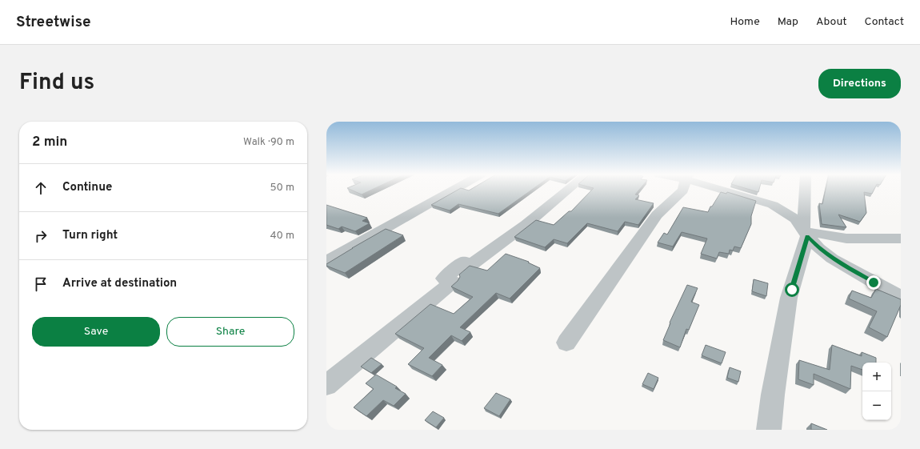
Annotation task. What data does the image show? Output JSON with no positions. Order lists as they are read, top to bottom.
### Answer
{
  "page": {
    "header": "Streetwise",
    "nav": [
      "Home",
      "Map",
      "About",
      "Contact"
    ],
    "title": "Find us",
    "buttons": [
      "Directions",
      ["Save", "Share"]
    ],
    "heading": ["2 min", "Walk · 90 m"],
    "list": [
      ["Continue", "50 m"],
      ["Turn right", "40 m"],
      "Arrive at destination"
    ],
    "map_buttons": ["+", "−"]
  }
}
